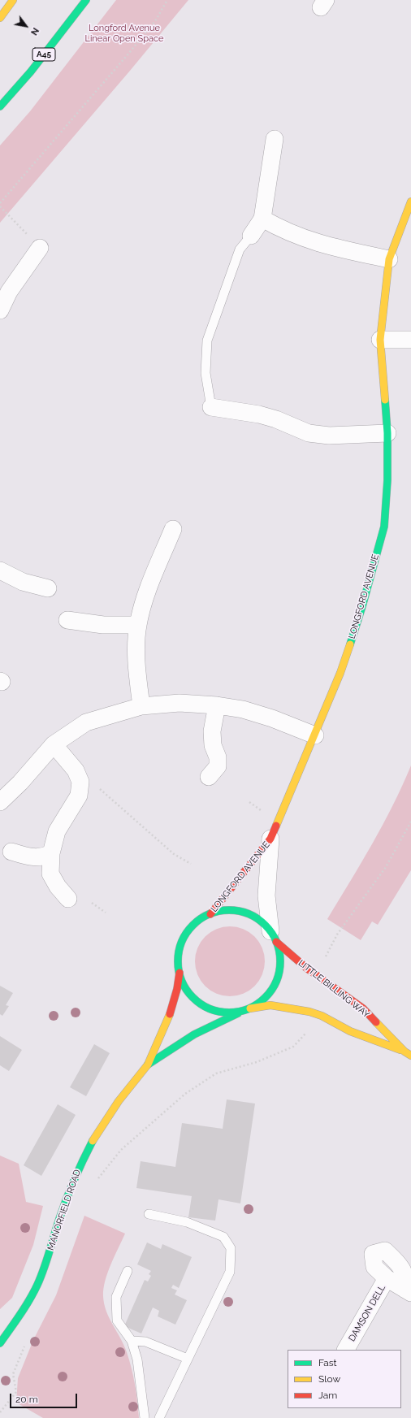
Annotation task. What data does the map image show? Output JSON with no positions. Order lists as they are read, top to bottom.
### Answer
{
  "streets": {
    "main road": [
      "A45",
      "LONGFORD AVENUE",
      "LITTLE BILLING WAY",
      "MANORFIELD ROAD"
    ],
    "street": ["DAMSON DELL"]
  },
  "crossings": [
    ["LONGFORD AVENUE", "LITTLE BILLING WAY"],
    ["LONGFORD AVENUE", "MANORFIELD ROAD"],
    ["LITTLE BILLING WAY", "MANORFIELD ROAD"]
  ],
  "parks": ["Longford Avenue Linear Open Space"],
  "legend": ["Fast", "Slow", "Jam"],
  "scale_bar": "20 m",
  "north": "bottom right"
}
